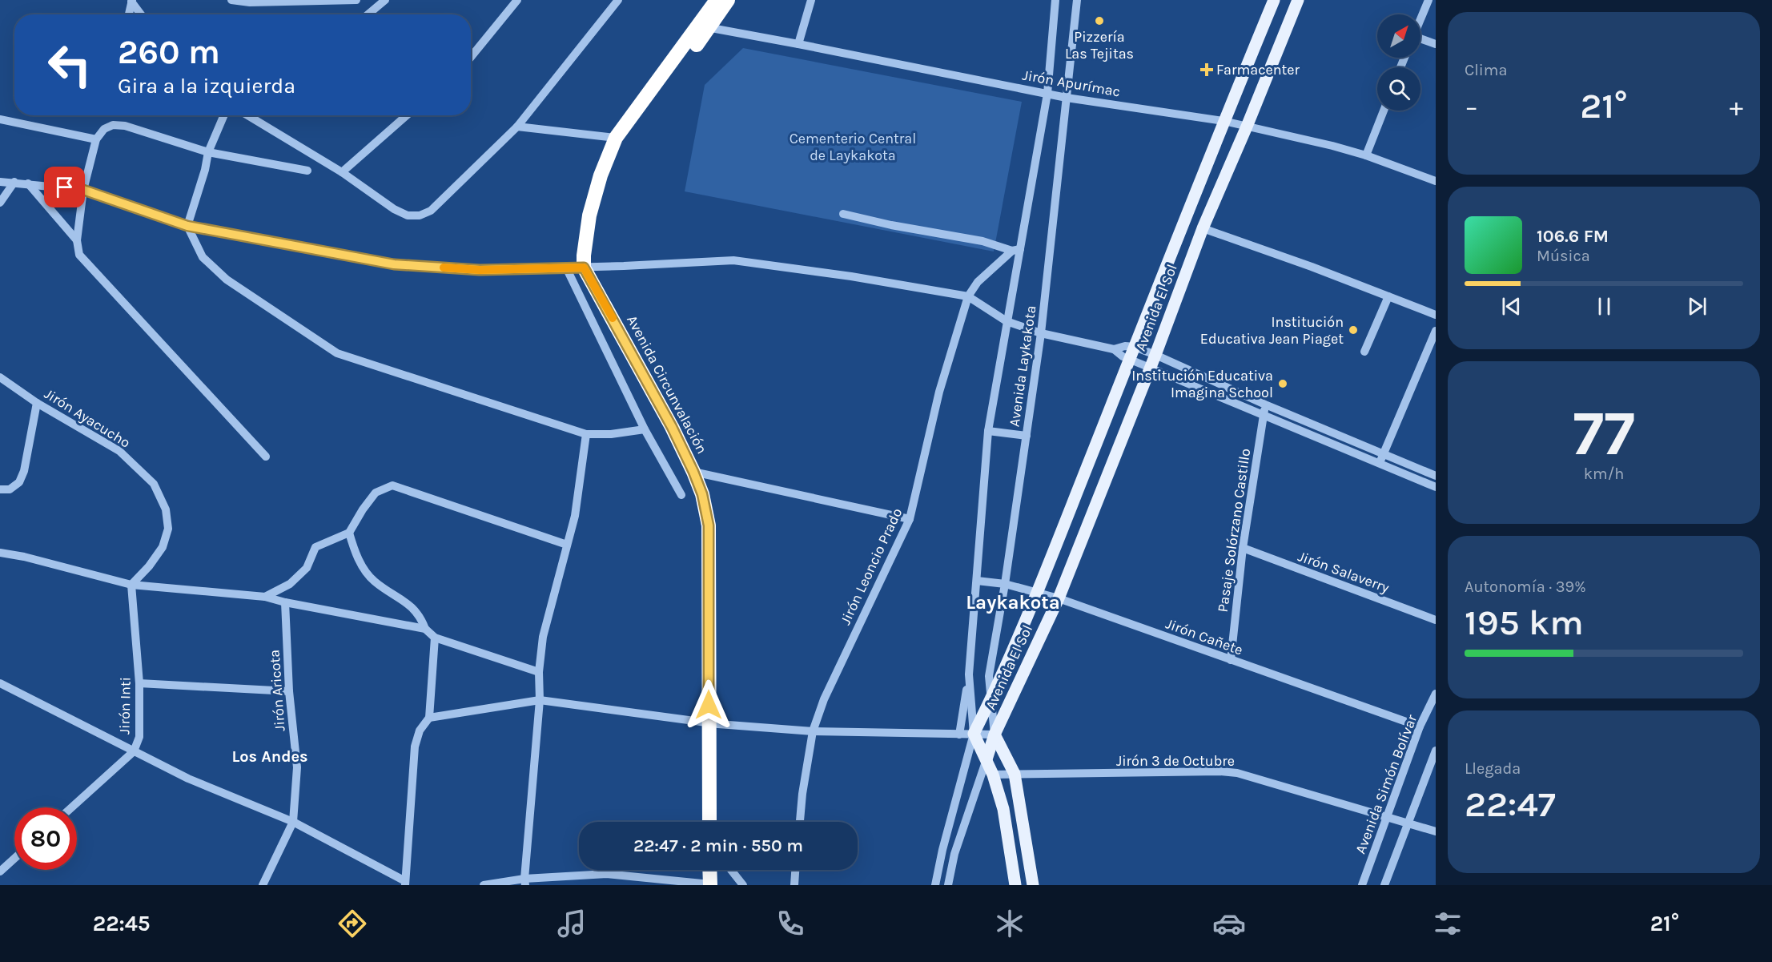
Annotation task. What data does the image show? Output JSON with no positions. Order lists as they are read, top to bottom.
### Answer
{
  "streets": {
    "highway": ["Avenida Circunvalación"],
    "main road": ["Avenida El Sol"],
    "street": [
      "Jirón Apurímac",
      "Avenida Laykakota",
      "Jirón Ayacucho",
      "Pasaje Solórzano Castillo",
      "Jirón Leoncio Prado",
      "Jirón Salaverry",
      "Jirón Cañete",
      "Jirón Aricota",
      "Jirón Inti",
      "Jirón 3 de Octubre",
      "Avenida Simón Bolívar"
    ]
  },
  "crossings": [
    ["Jirón Apurímac", "Avenida El Sol"],
    ["Jirón Apurímac", "Avenida Laykakota"],
    ["Avenida El Sol", "Avenida Laykakota"],
    ["Avenida El Sol", "Jirón Cañete"],
    ["Avenida Laykakota", "Jirón Leoncio Prado"],
    ["Avenida Laykakota", "Jirón Cañete"],
    ["Jirón Ayacucho", "Jirón Inti"],
    ["Pasaje Solórzano Castillo", "Jirón Salaverry"],
    ["Pasaje Solórzano Castillo", "Jirón Cañete"],
    ["Jirón Cañete", "Avenida Simón Bolívar"],
    ["Jirón 3 de Octubre", "Avenida Simón Bolívar"]
  ],
  "districts": ["Laykakota", "Los Andes"],
  "parks": ["Cementerio Central de Laykakota"],
  "places": {
    "other": ["Pizzería Las Tejitas", "Institución Educativa Jean Piaget", "Institución Educativa Imagina School"],
    "health": ["Farmacenter"]
  },
  "north": "top right",
  "page": {
    "tile": [
      "Clima",
      ["77", "km/h"],
      ["Autonomía · 39%", "195 km"],
      ["Llegada", "22:47"]
    ],
    "turn": ["260 m", "Gira a la izquierda"],
    "heat": ["−", "21°", "+"],
    "song": ["106.6 FM", "Música"],
    "limit": "80",
    "trip": "22:47 · 2 min · 550 m",
    "tabs": ["22:45", "21°"]
  }
}
